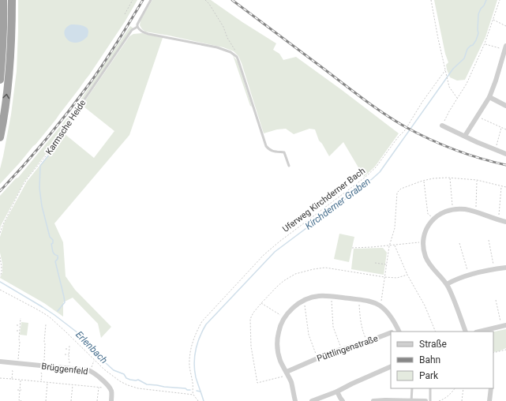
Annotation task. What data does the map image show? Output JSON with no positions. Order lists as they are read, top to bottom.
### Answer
{
  "streets": {
    "street": ["Püttlingenstraße", "Brüggenfeld"],
    "lane": ["Karmsche Heide"],
    "path": ["Uferweg Kirchderner Bach"]
  },
  "water": ["Kirchderner Graben", "Erlenbach"],
  "legend": ["Straße", "Bahn", "Park"]
}
